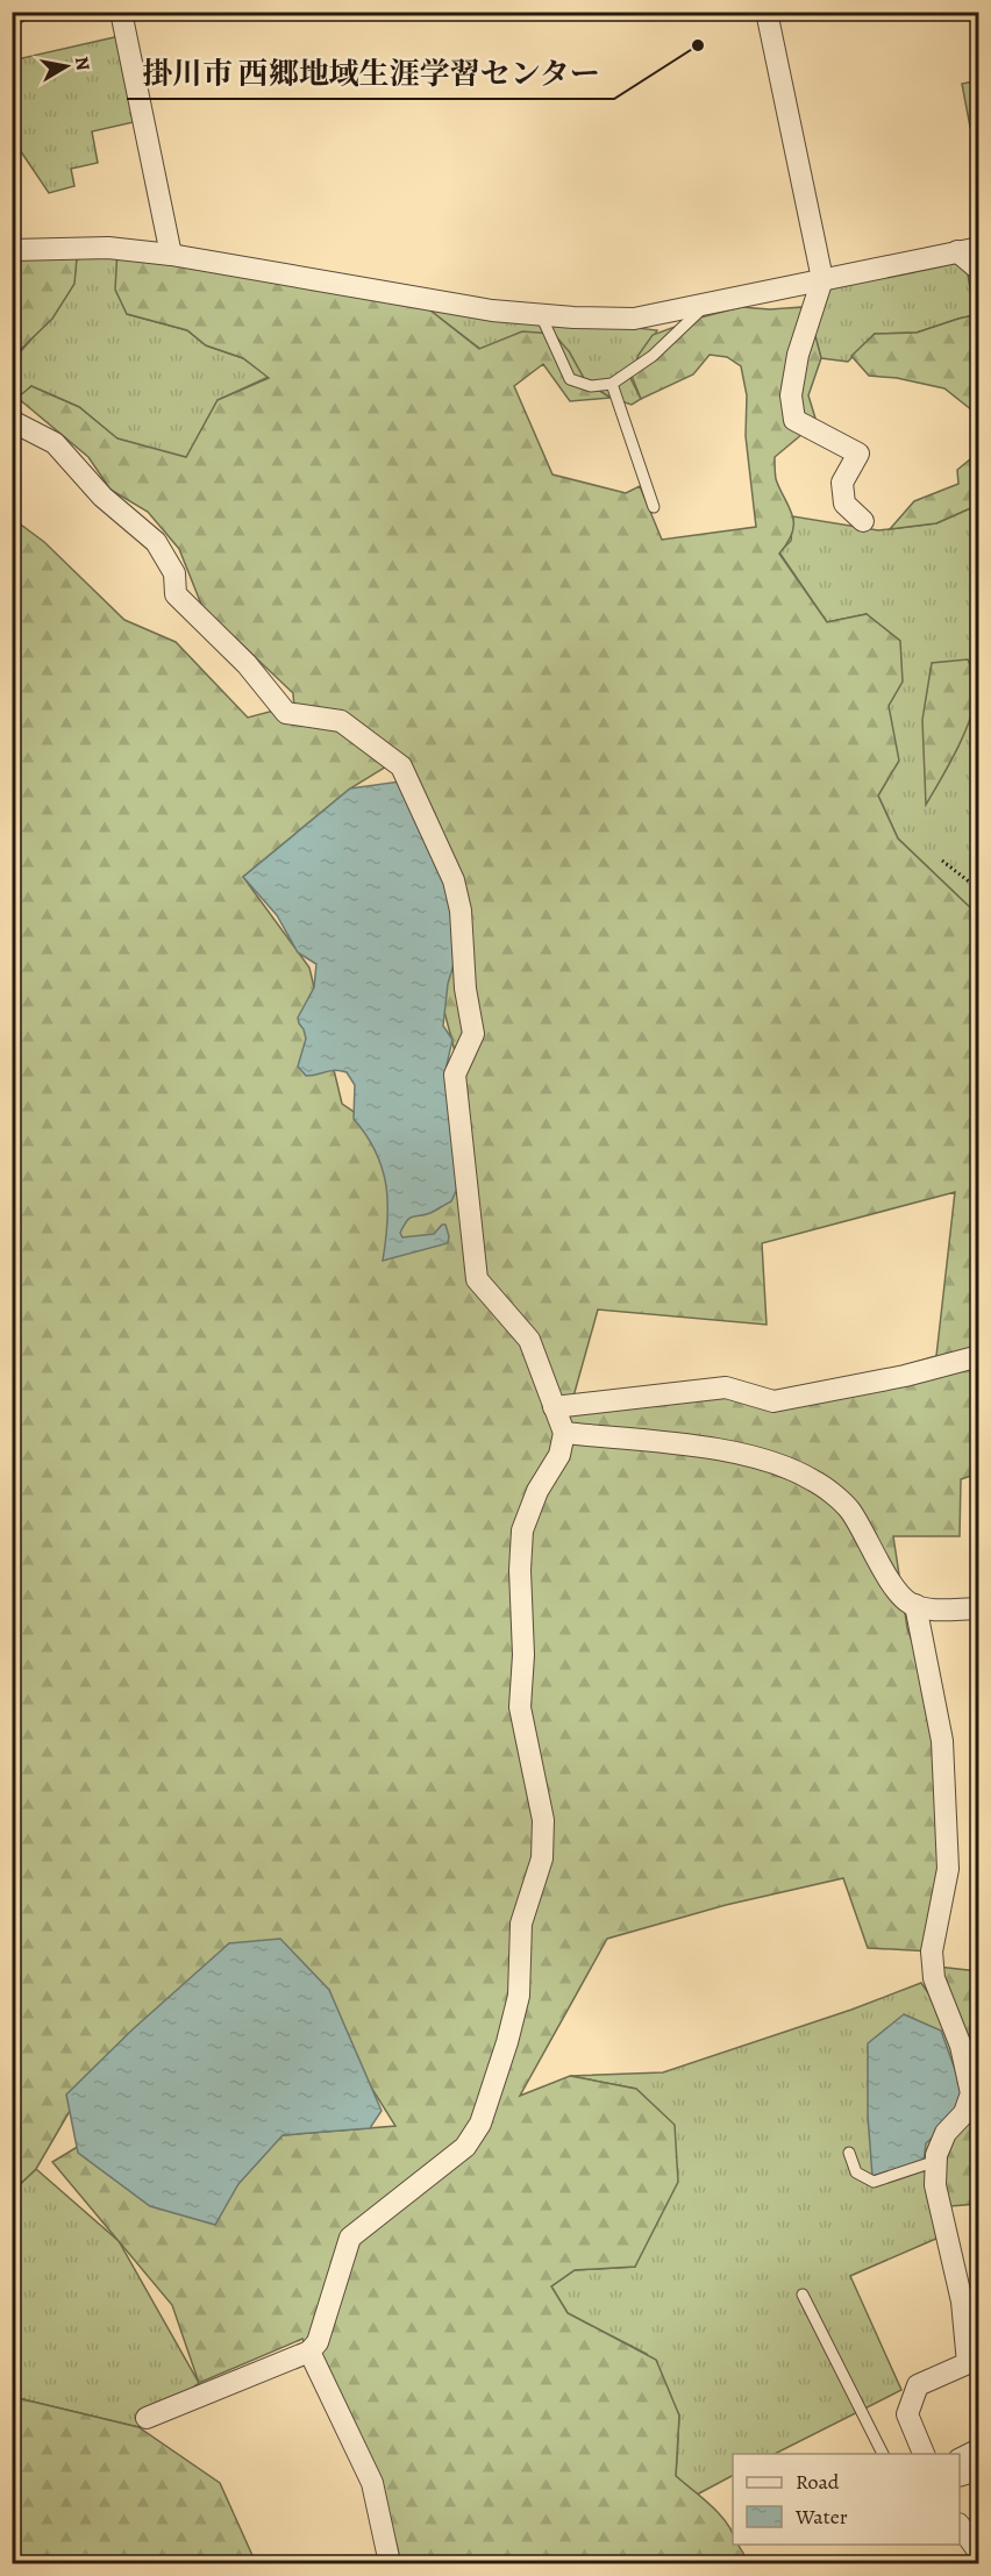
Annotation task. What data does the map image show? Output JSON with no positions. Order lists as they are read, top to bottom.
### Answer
{
  "places": ["掛川市 西郷地域生涯学習センター"],
  "legend": ["Road", "Water"],
  "north": "right"
}
